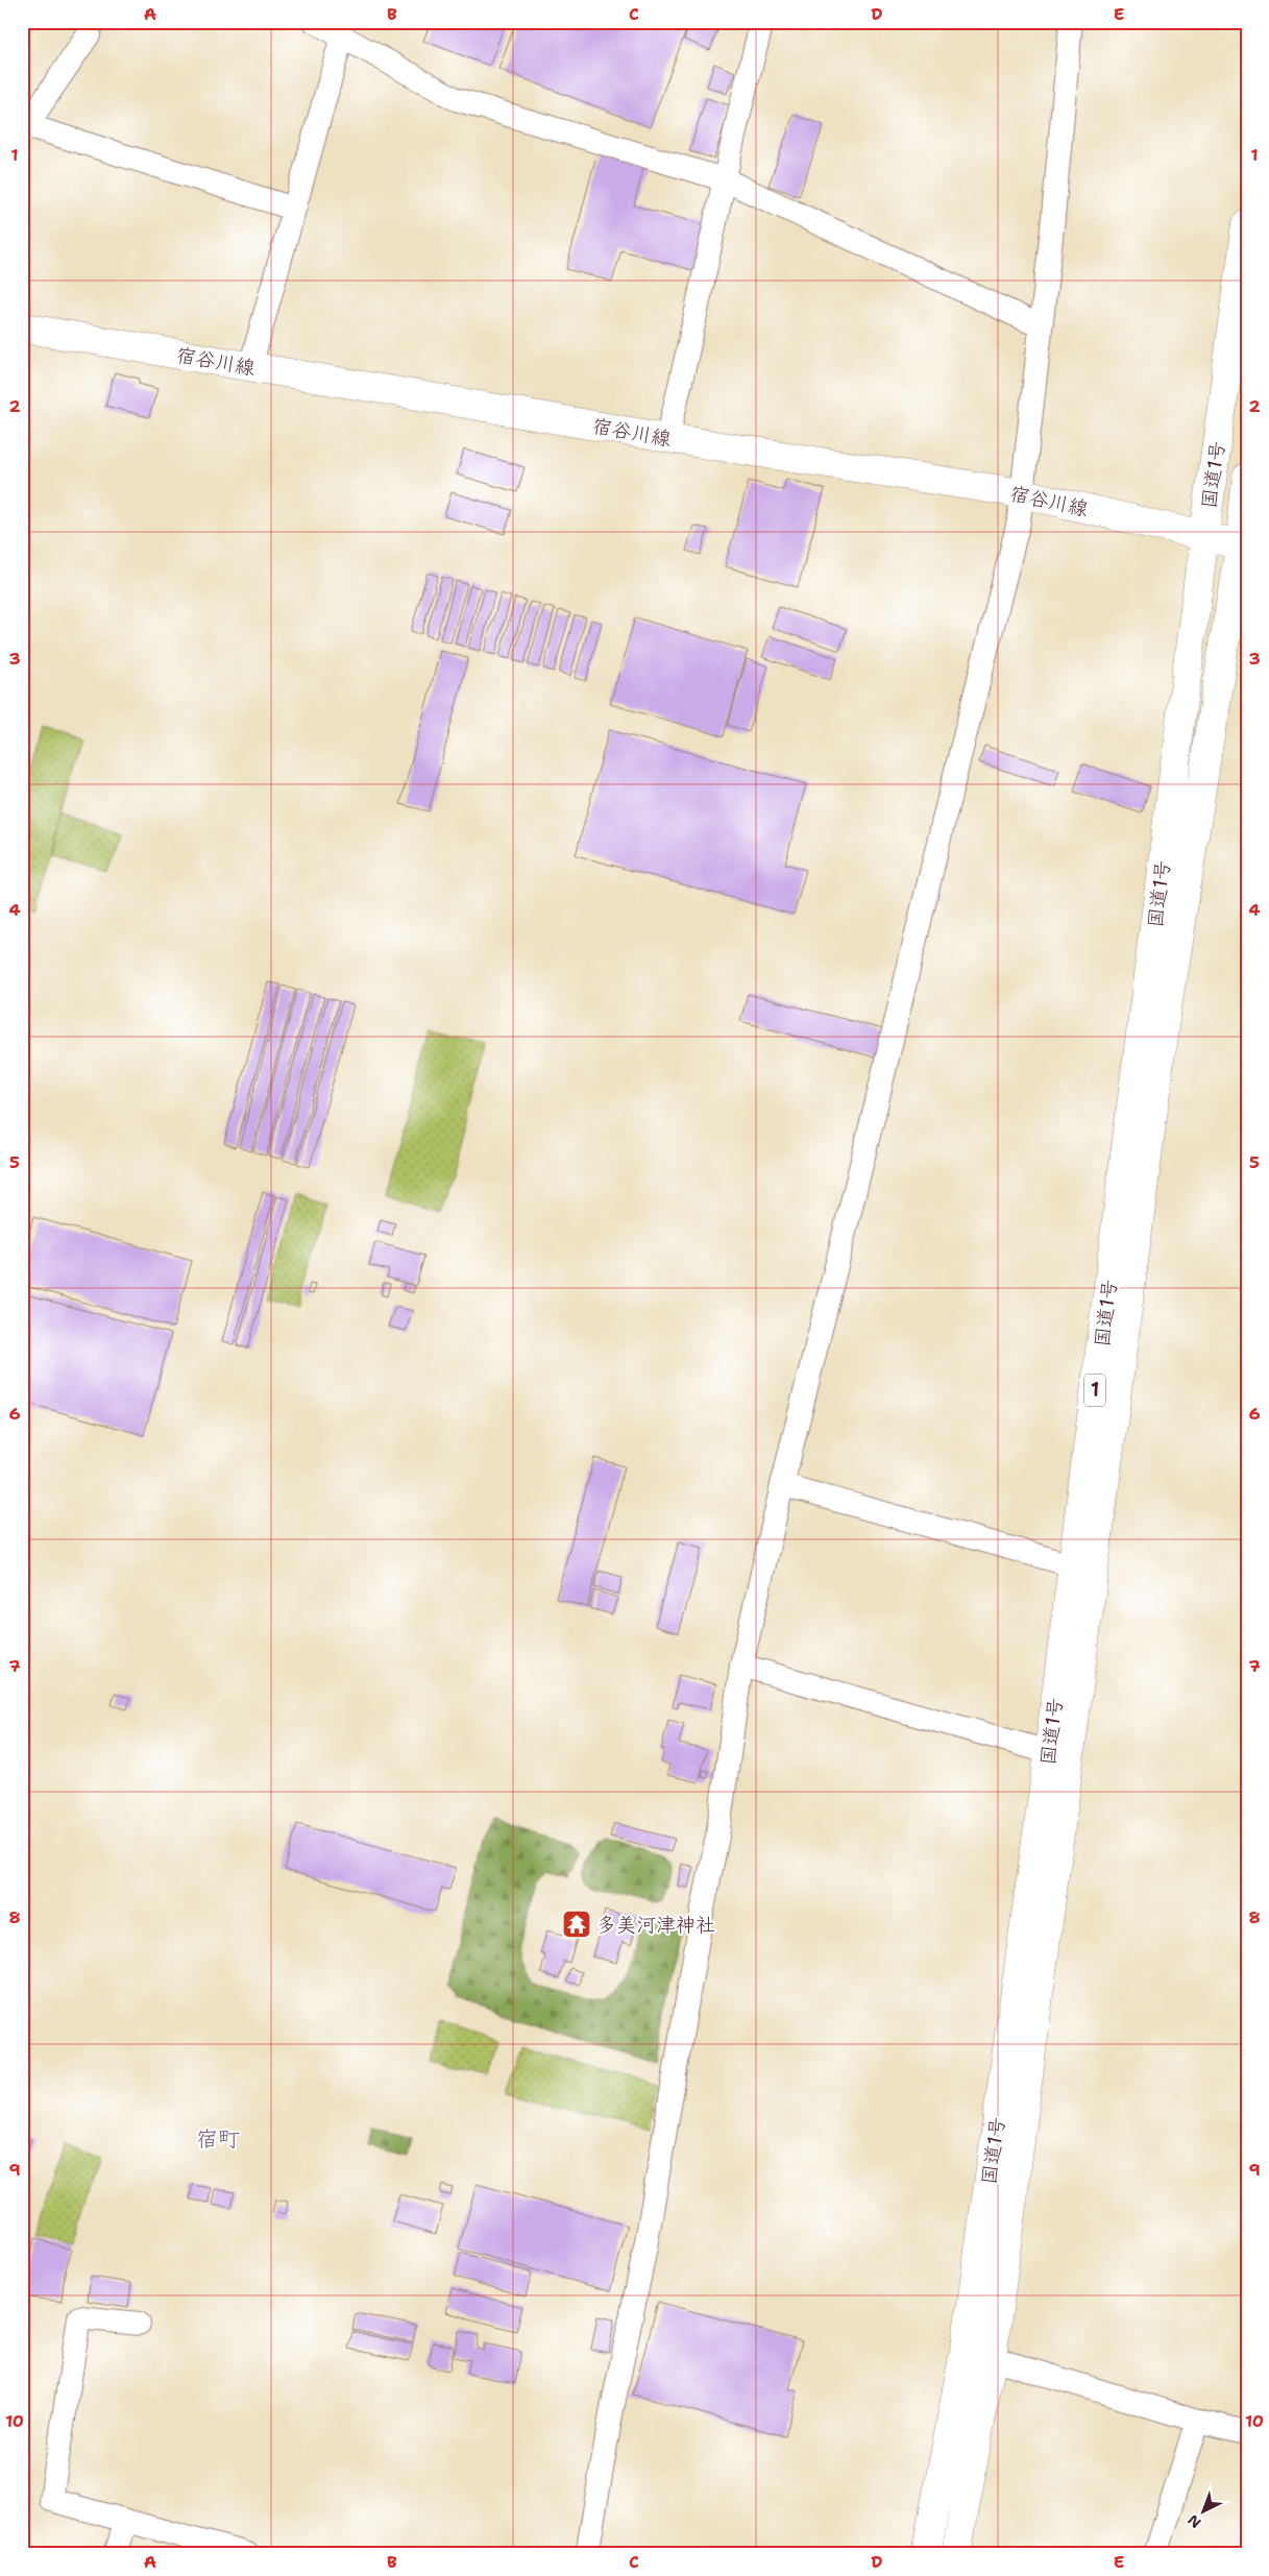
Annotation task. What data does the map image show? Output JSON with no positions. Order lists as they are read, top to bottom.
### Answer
{
  "streets": {
    "main road": ["宿谷川線", "国道1号", "1"]
  },
  "crossings": [
    ["宿谷川線", "国道1号"]
  ],
  "districts": ["宿町"],
  "places": {
    "temple": ["多美河津神社"]
  },
  "north": "bottom left",
  "grid": {
    "columns": [
      "A",
      "B",
      "C",
      "D",
      "E"
    ],
    "rows": [
      "1",
      "2",
      "3",
      "4",
      "5",
      "6",
      "7",
      "8",
      "9",
      "10"
    ]
  }
}
